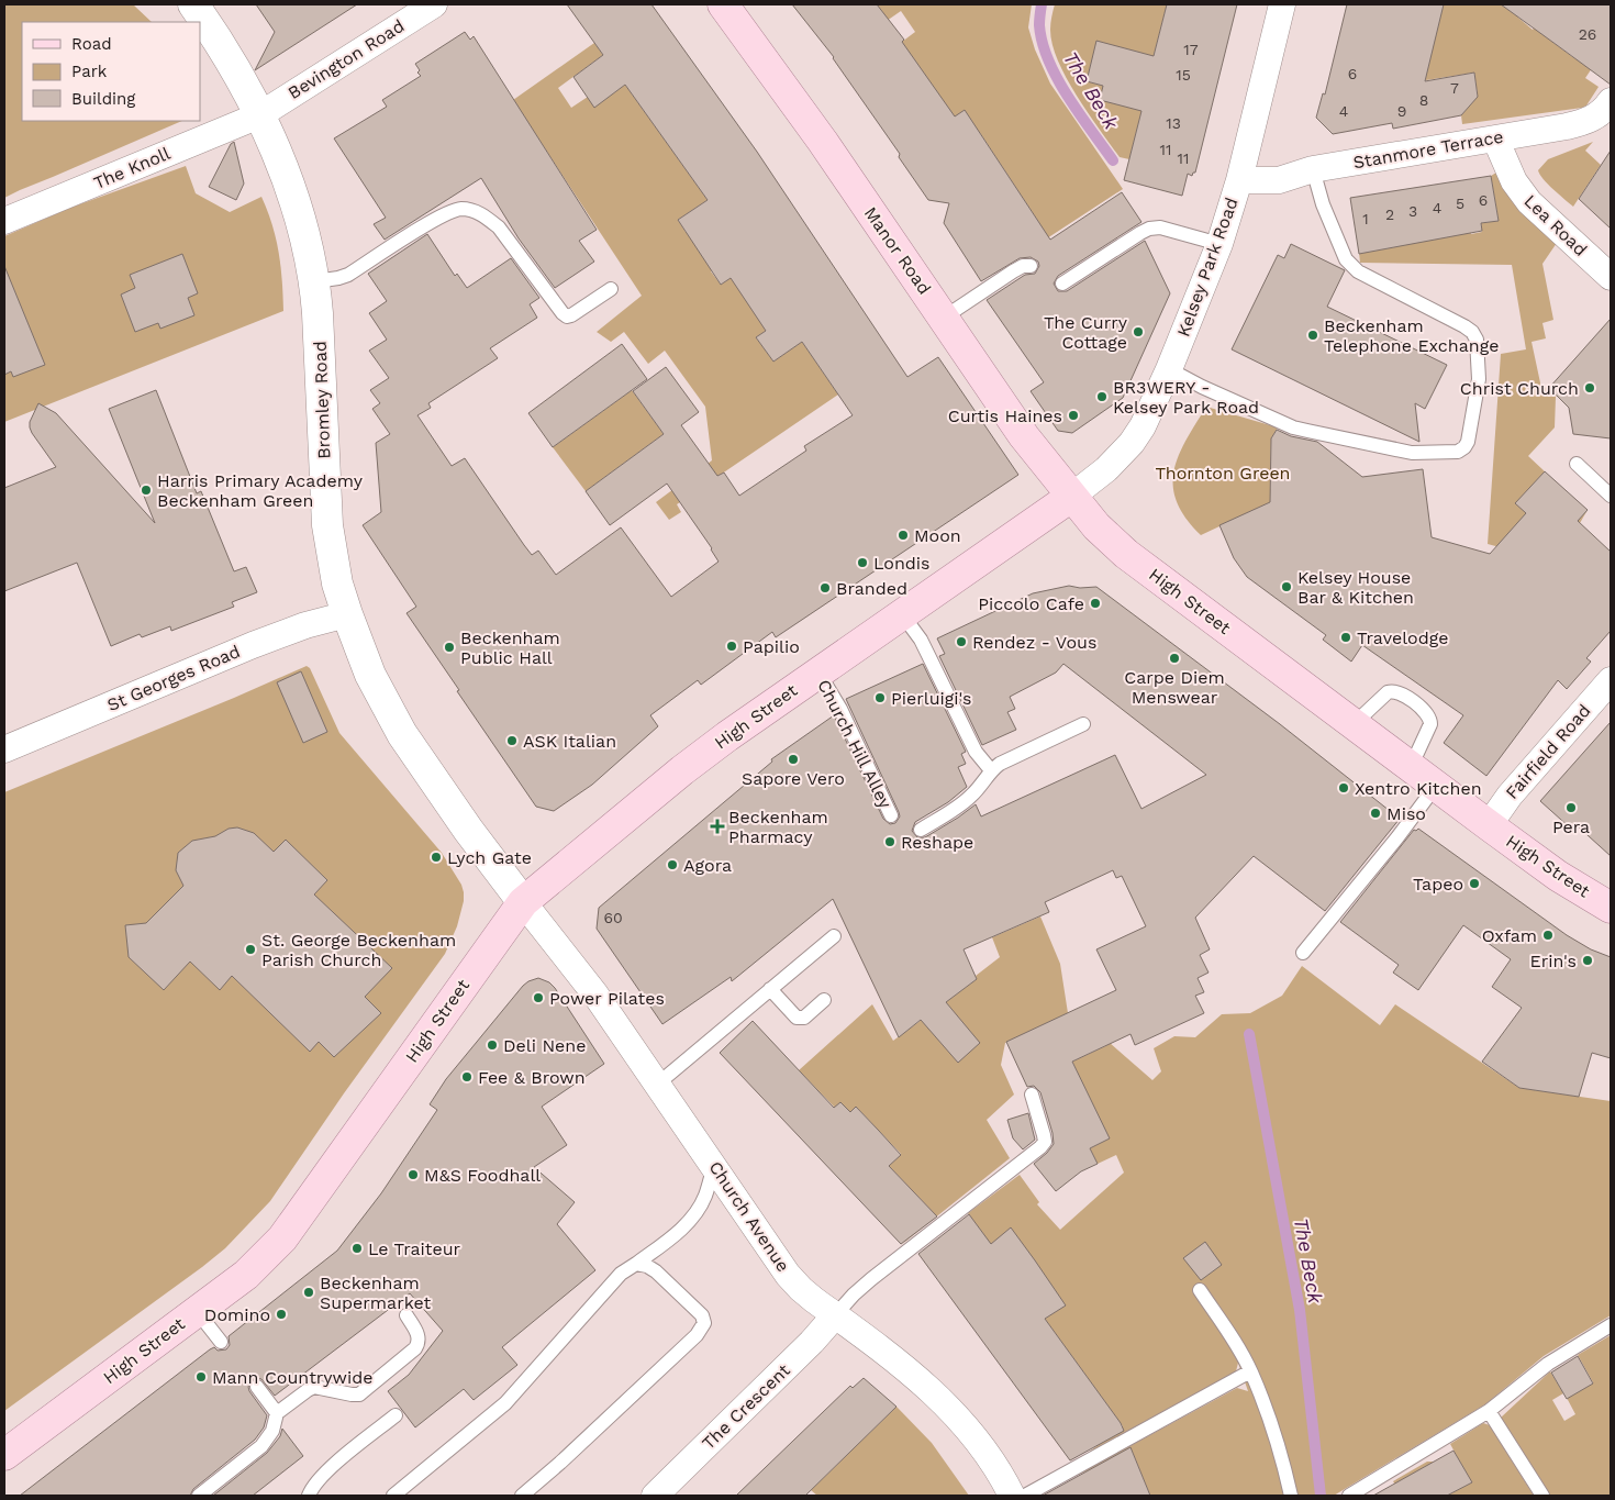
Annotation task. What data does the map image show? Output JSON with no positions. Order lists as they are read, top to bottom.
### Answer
{
  "streets": {
    "main road": ["Manor Road", "Bromley Road", "High Street"],
    "street": [
      "Bevington Road",
      "Stanmore Terrace",
      "The Knoll",
      "Lea Road",
      "Kelsey Park Road",
      "St Georges Road",
      "Fairfield Road",
      "Church Avenue",
      "The Crescent"
    ],
    "lane": ["Church Hill Alley"]
  },
  "crossings": [
    ["Bevington Road", "The Knoll"],
    ["Bevington Road", "Bromley Road"],
    ["Stanmore Terrace", "Lea Road"],
    ["Stanmore Terrace", "Kelsey Park Road"],
    ["The Knoll", "Bromley Road"],
    ["Manor Road", "Kelsey Park Road"],
    ["Manor Road", "High Street"],
    ["Kelsey Park Road", "High Street"],
    ["Bromley Road", "High Street"],
    ["Bromley Road", "St Georges Road"],
    ["Bromley Road", "Church Avenue"],
    ["High Street", "Church Hill Alley"],
    ["High Street", "Fairfield Road"],
    ["High Street", "Church Avenue"],
    ["Church Avenue", "The Crescent"]
  ],
  "water": ["The Beck"],
  "parks": ["Thornton Green"],
  "places": {
    "other": [
      "The Curry Cottage",
      "Beckenham Telephone Exchange",
      "Christ Church",
      "BR3WERY - Kelsey Park Road",
      "Curtis Haines",
      "Harris Primary Academy Beckenham Green",
      "Moon",
      "Londis",
      "Kelsey House Bar & Kitchen",
      "Branded",
      "Piccolo Cafe",
      "Travelodge",
      "Rendez - Vous",
      "Papilio",
      "Beckenham Public Hall",
      "Carpe Diem Menswear",
      "Pierluigi's",
      "ASK Italian",
      "Sapore Vero",
      "Xentro Kitchen",
      "Pera",
      "Miso",
      "Reshape",
      "Lych Gate",
      "Agora",
      "Tapeo",
      "Oxfam",
      "St. George Beckenham Parish Church",
      "Erin's",
      "Power Pilates",
      "Deli Nene",
      "Fee & Brown",
      "M&S Foodhall",
      "Le Traiteur",
      "Beckenham Supermarket",
      "Domino",
      "Mann Countrywide"
    ],
    "health": ["Beckenham Pharmacy"]
  },
  "house_numbers": [
    "26",
    "17",
    "6",
    "15",
    "7",
    "8",
    "4",
    "9",
    "13",
    "11",
    "11",
    "6",
    "5",
    "4",
    "3",
    "2",
    "1",
    "60"
  ],
  "legend": ["Road", "Park", "Building"]
}
